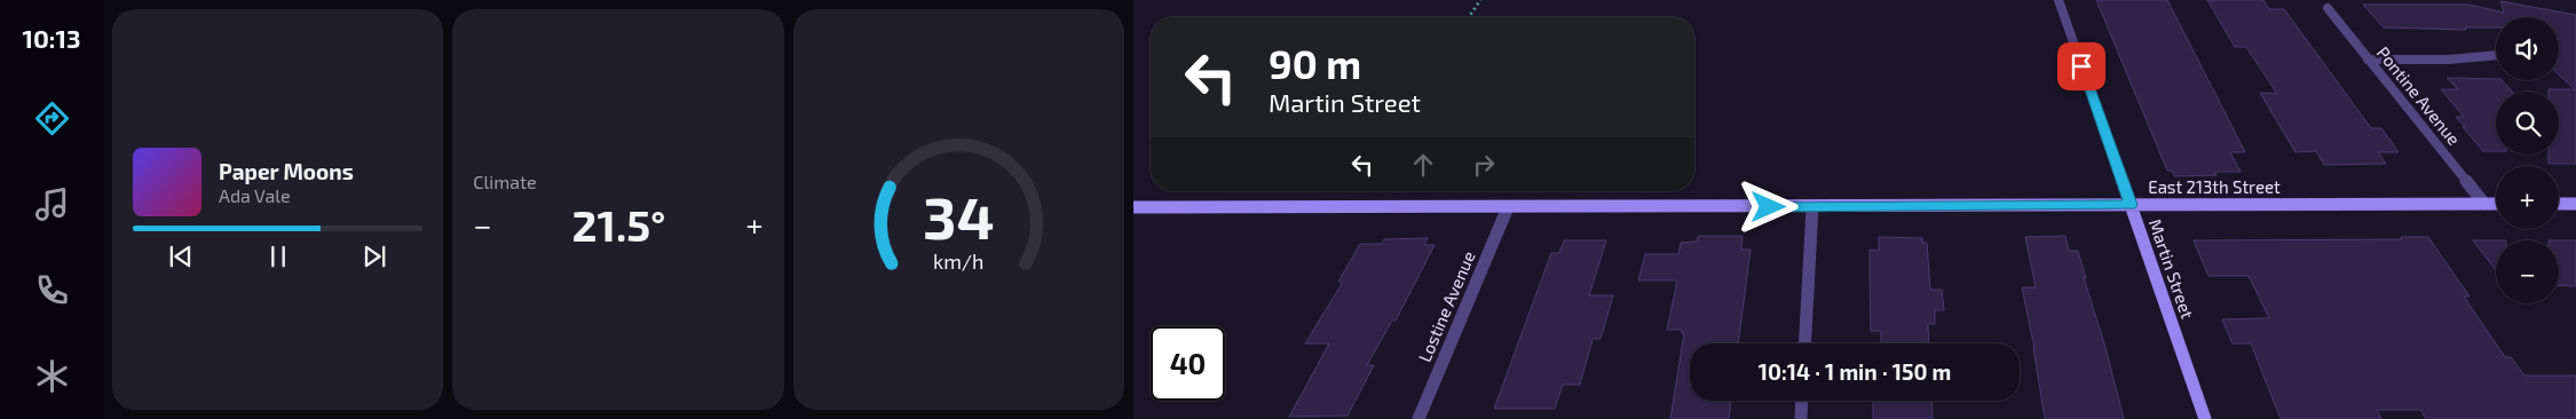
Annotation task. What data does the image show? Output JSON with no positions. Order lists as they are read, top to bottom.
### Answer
{
  "streets": {
    "street": [
      "Pontine Avenue",
      "East 213th Street",
      "Martin Street",
      "Lostine Avenue"
    ]
  },
  "crossings": [
    ["Pontine Avenue", "East 213th Street"],
    ["East 213th Street", "Martin Street"],
    ["East 213th Street", "Lostine Avenue"]
  ],
  "page": {
    "tabs": "10:13",
    "tile": "Climate",
    "map_buttons": ["+", "−"],
    "turn": ["90 m", "Martin Street"],
    "song": ["Paper Moons", "Ada Vale"],
    "heat": ["−", "21.5°", "+"],
    "limit": "40",
    "trip": "10:14 · 1 min · 150 m",
    "gauge": ["34", "km/h"]
  }
}
